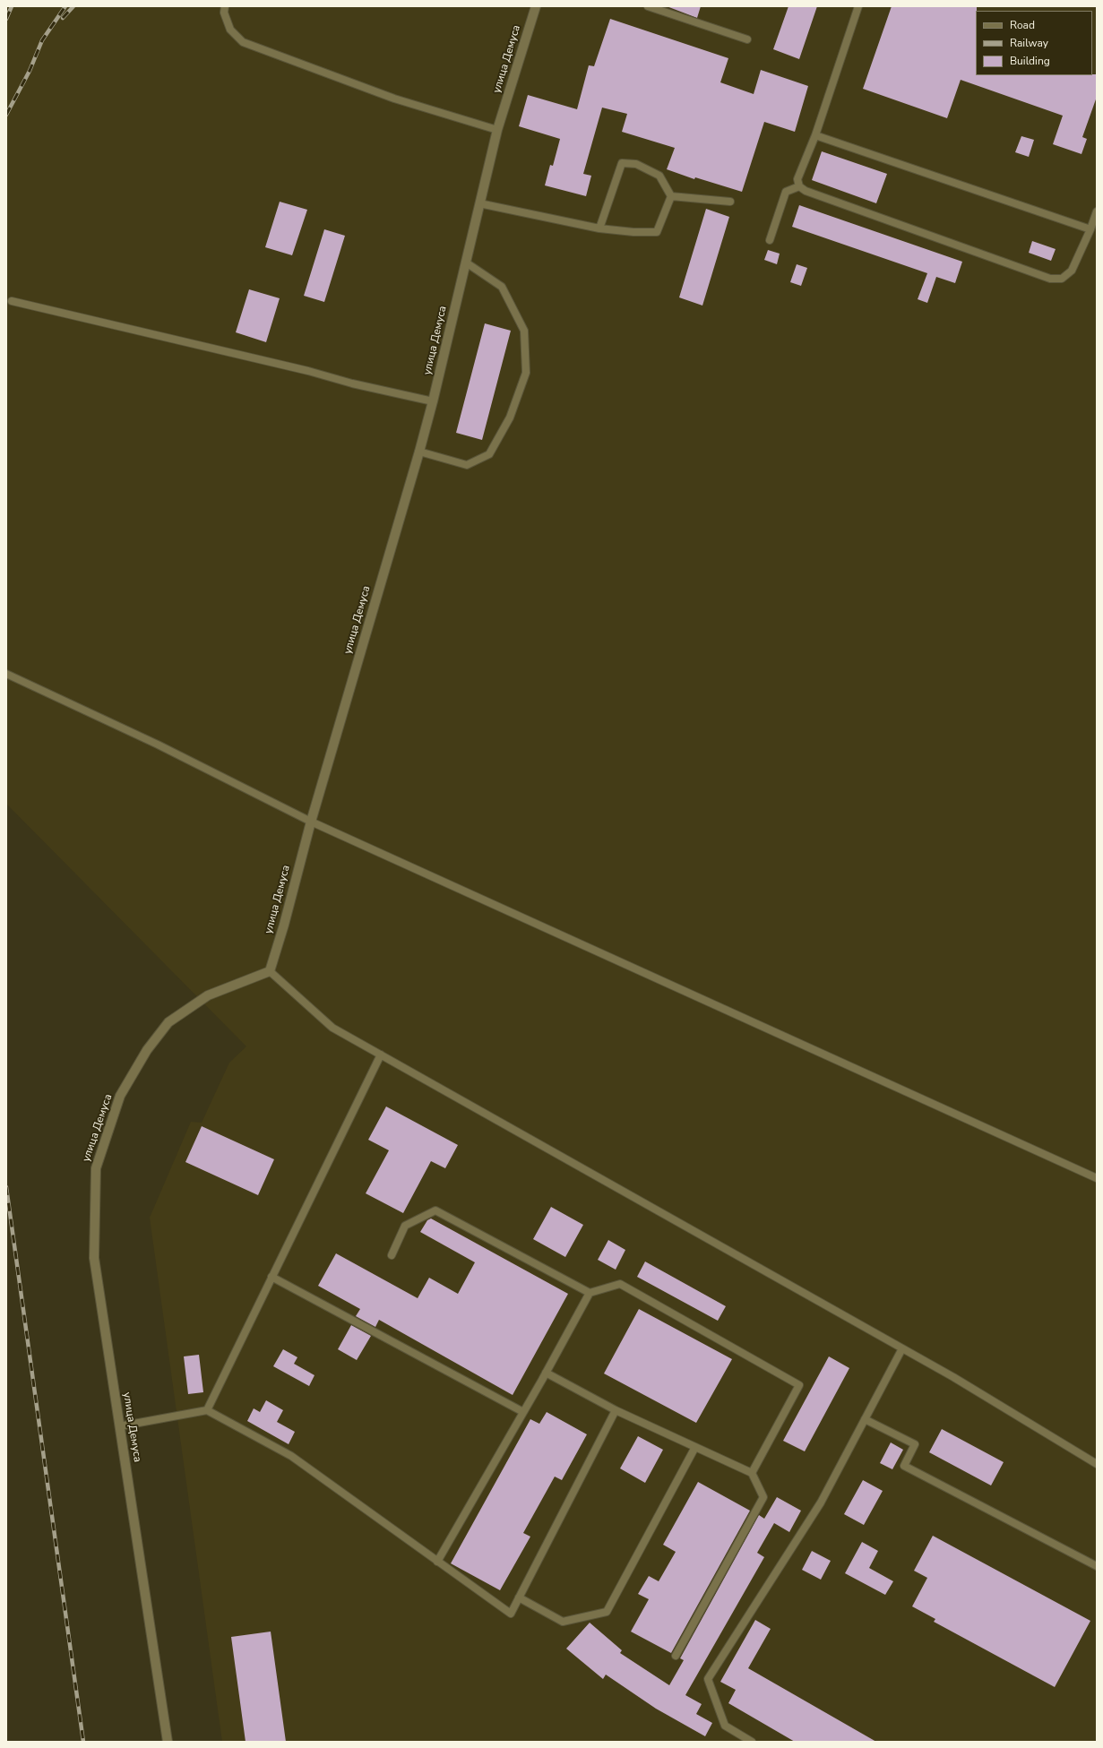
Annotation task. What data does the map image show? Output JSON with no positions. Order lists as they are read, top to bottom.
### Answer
{
  "streets": {
    "street": ["улица Демуса"]
  },
  "legend": ["Road", "Railway", "Building"]
}
